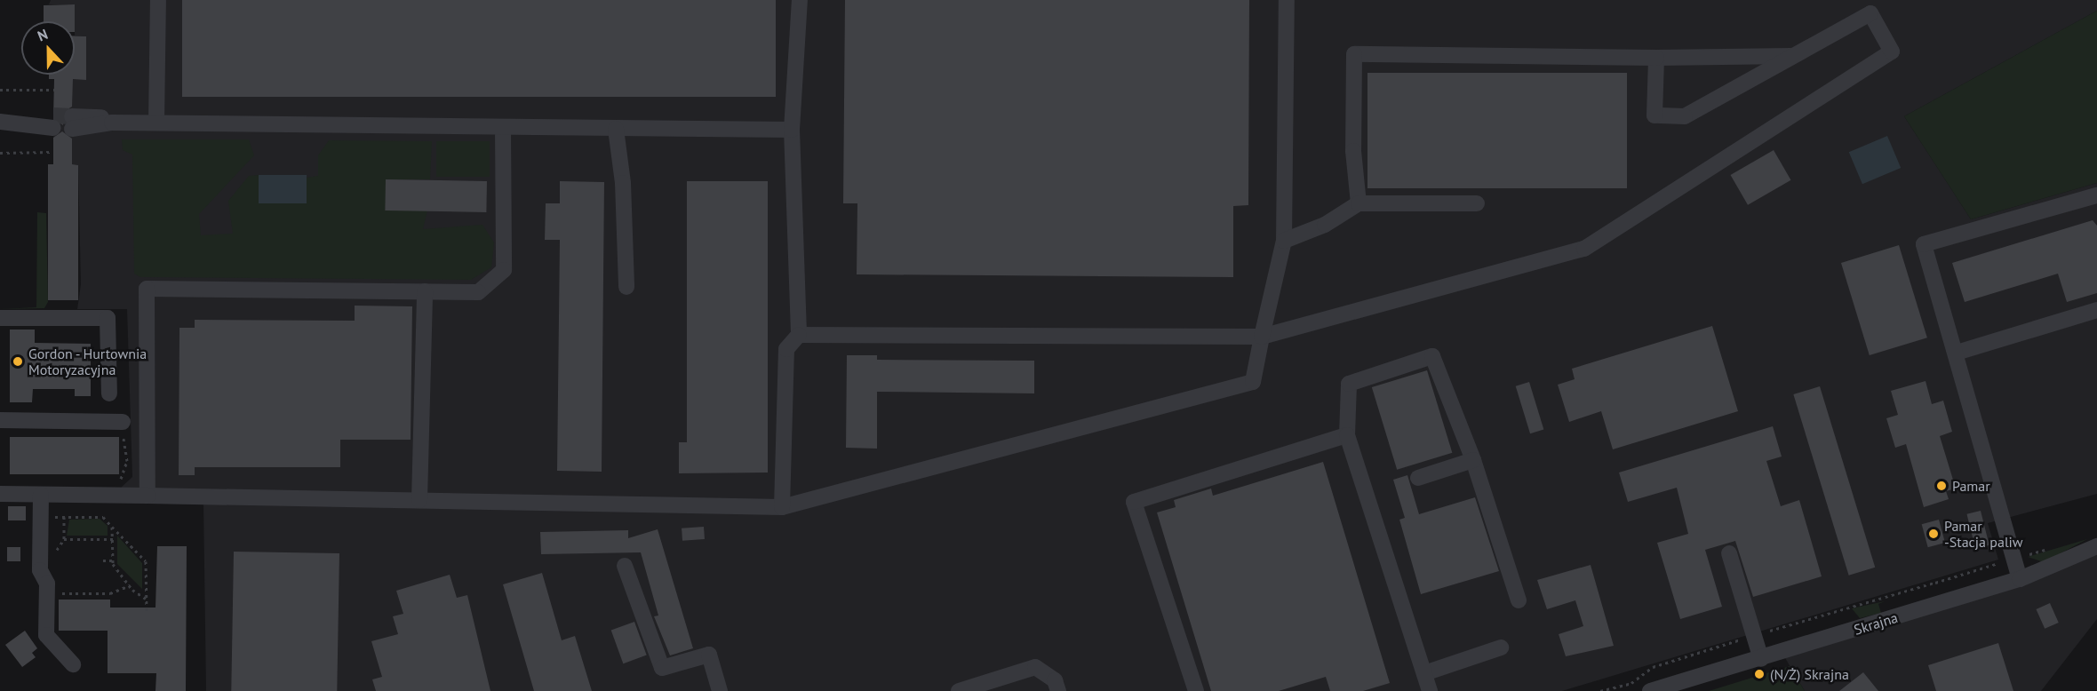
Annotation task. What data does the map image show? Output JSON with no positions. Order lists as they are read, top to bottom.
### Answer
{
  "streets": {
    "street": ["Skrajna"]
  },
  "places": [
    "Gordon - Hurtownia Motoryzacyjna",
    "Pamar",
    "Pamar -Stacja paliw",
    "(N/Ż) Skrajna"
  ],
  "north": "top"
}
